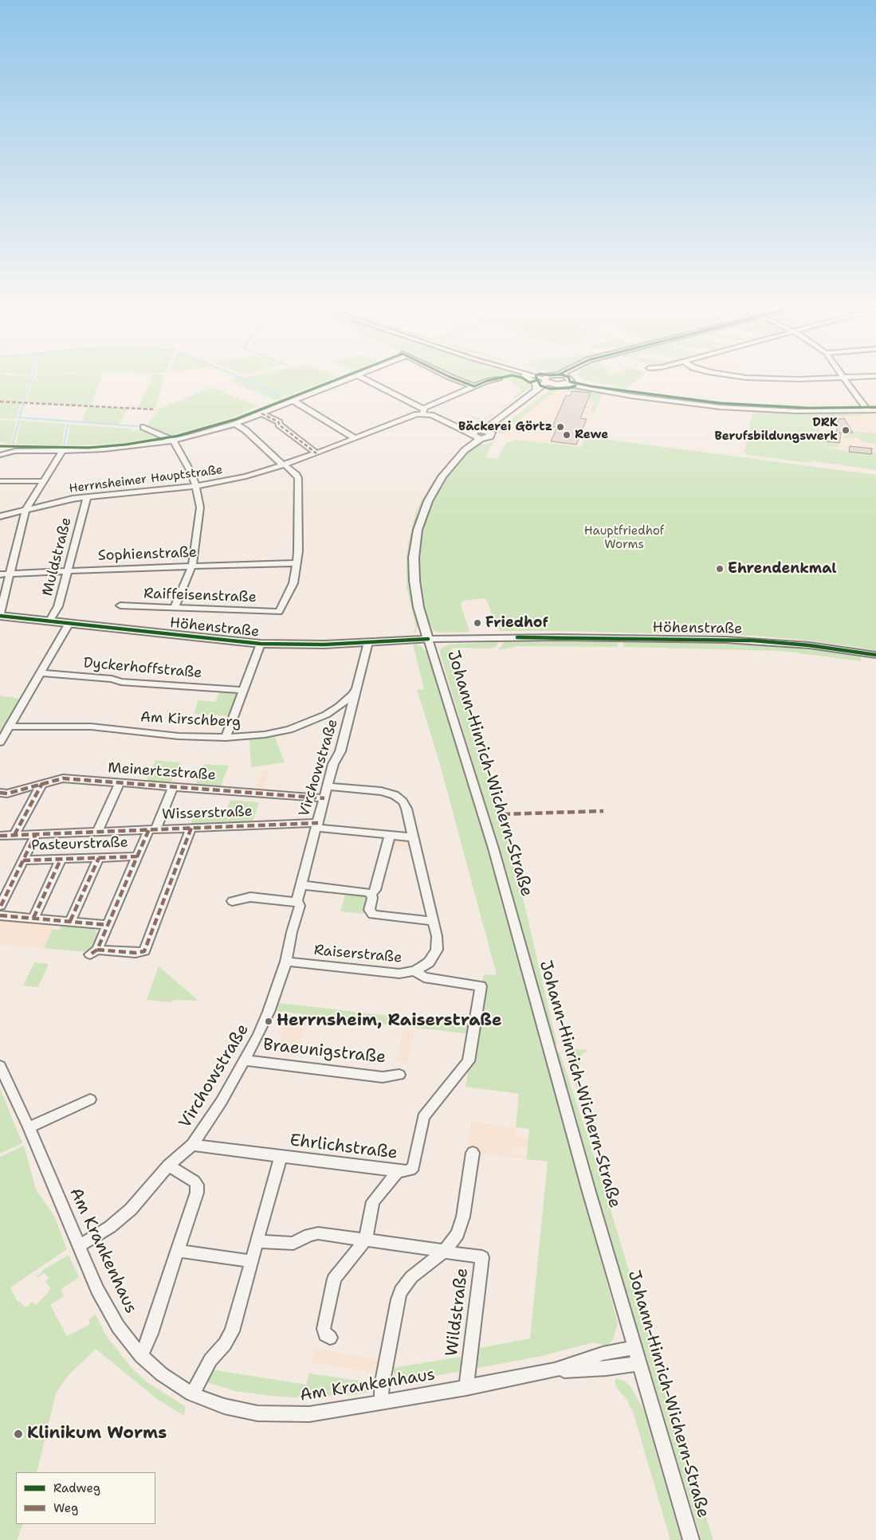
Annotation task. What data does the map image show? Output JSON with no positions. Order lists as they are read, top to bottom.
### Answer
{
  "streets": {
    "main road": ["Höhenstraße"],
    "street": [
      "Herrnsheimer Hauptstraße",
      "Sophienstraße",
      "Muldstraße",
      "Raiffeisenstraße",
      "Dyckerhoffstraße",
      "Am Kirschberg",
      "Virchowstraße",
      "Meinertzstraße",
      "Johann-Hinrich-Wichern-Straße",
      "Wisserstraße",
      "Pasteurstraße",
      "Raiserstraße",
      "Braeunigstraße",
      "Ehrlichstraße",
      "Am Krankenhaus",
      "Wildstraße"
    ]
  },
  "crossings": [
    ["Herrnsheimer Hauptstraße", "Muldstraße"],
    ["Sophienstraße", "Muldstraße"],
    ["Sophienstraße", "Raiffeisenstraße"],
    ["Muldstraße", "Höhenstraße"],
    ["Höhenstraße", "Am Kirschberg"],
    ["Höhenstraße", "Johann-Hinrich-Wichern-Straße"],
    ["Am Kirschberg", "Virchowstraße"],
    ["Virchowstraße", "Meinertzstraße"],
    ["Virchowstraße", "Wisserstraße"],
    ["Virchowstraße", "Raiserstraße"],
    ["Virchowstraße", "Braeunigstraße"],
    ["Virchowstraße", "Ehrlichstraße"],
    ["Virchowstraße", "Am Krankenhaus"],
    ["Meinertzstraße", "Pasteurstraße"],
    ["Johann-Hinrich-Wichern-Straße", "Am Krankenhaus"],
    ["Wisserstraße", "Pasteurstraße"],
    ["Raiserstraße", "Ehrlichstraße"],
    ["Am Krankenhaus", "Wildstraße"]
  ],
  "parks": ["Hauptfriedhof Worms"],
  "places": [
    "Bäckerei Görtz",
    "DRK Berufsbildungswerk",
    "Rewe",
    "Ehrendenkmal",
    "Friedhof",
    "Herrnsheim, Raiserstraße",
    "Klinikum Worms"
  ],
  "legend": ["Radweg", "Weg"]
}
